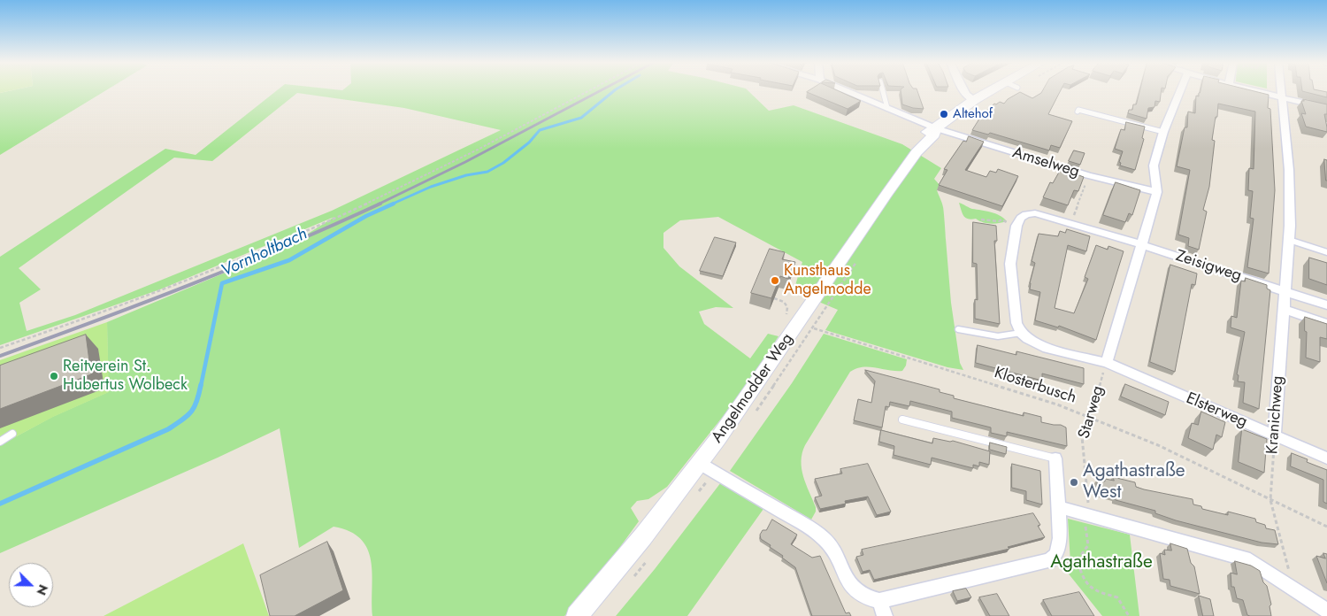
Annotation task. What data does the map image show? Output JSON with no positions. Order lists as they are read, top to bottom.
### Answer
{
  "streets": {
    "street": [
      "Amselweg",
      "Zeisigweg",
      "Angelmodder Weg",
      "Elsterweg",
      "Kranichweg"
    ],
    "path": ["Klosterbusch", "Starweg"]
  },
  "crossings": [
    ["Amselweg", "Angelmodder Weg"],
    ["Zeisigweg", "Kranichweg"],
    ["Klosterbusch", "Angelmodder Weg"],
    ["Klosterbusch", "Starweg"],
    ["Klosterbusch", "Kranichweg"],
    ["Elsterweg", "Starweg"],
    ["Elsterweg", "Kranichweg"]
  ],
  "water": ["Vornholtbach"],
  "parks": ["Agathastraße"],
  "places": [
    "Altehof",
    "Kunsthaus Angelmodde",
    "Reitverein St. Hubertus Wolbeck",
    "Agathastraße West"
  ],
  "north": "bottom right"
}
